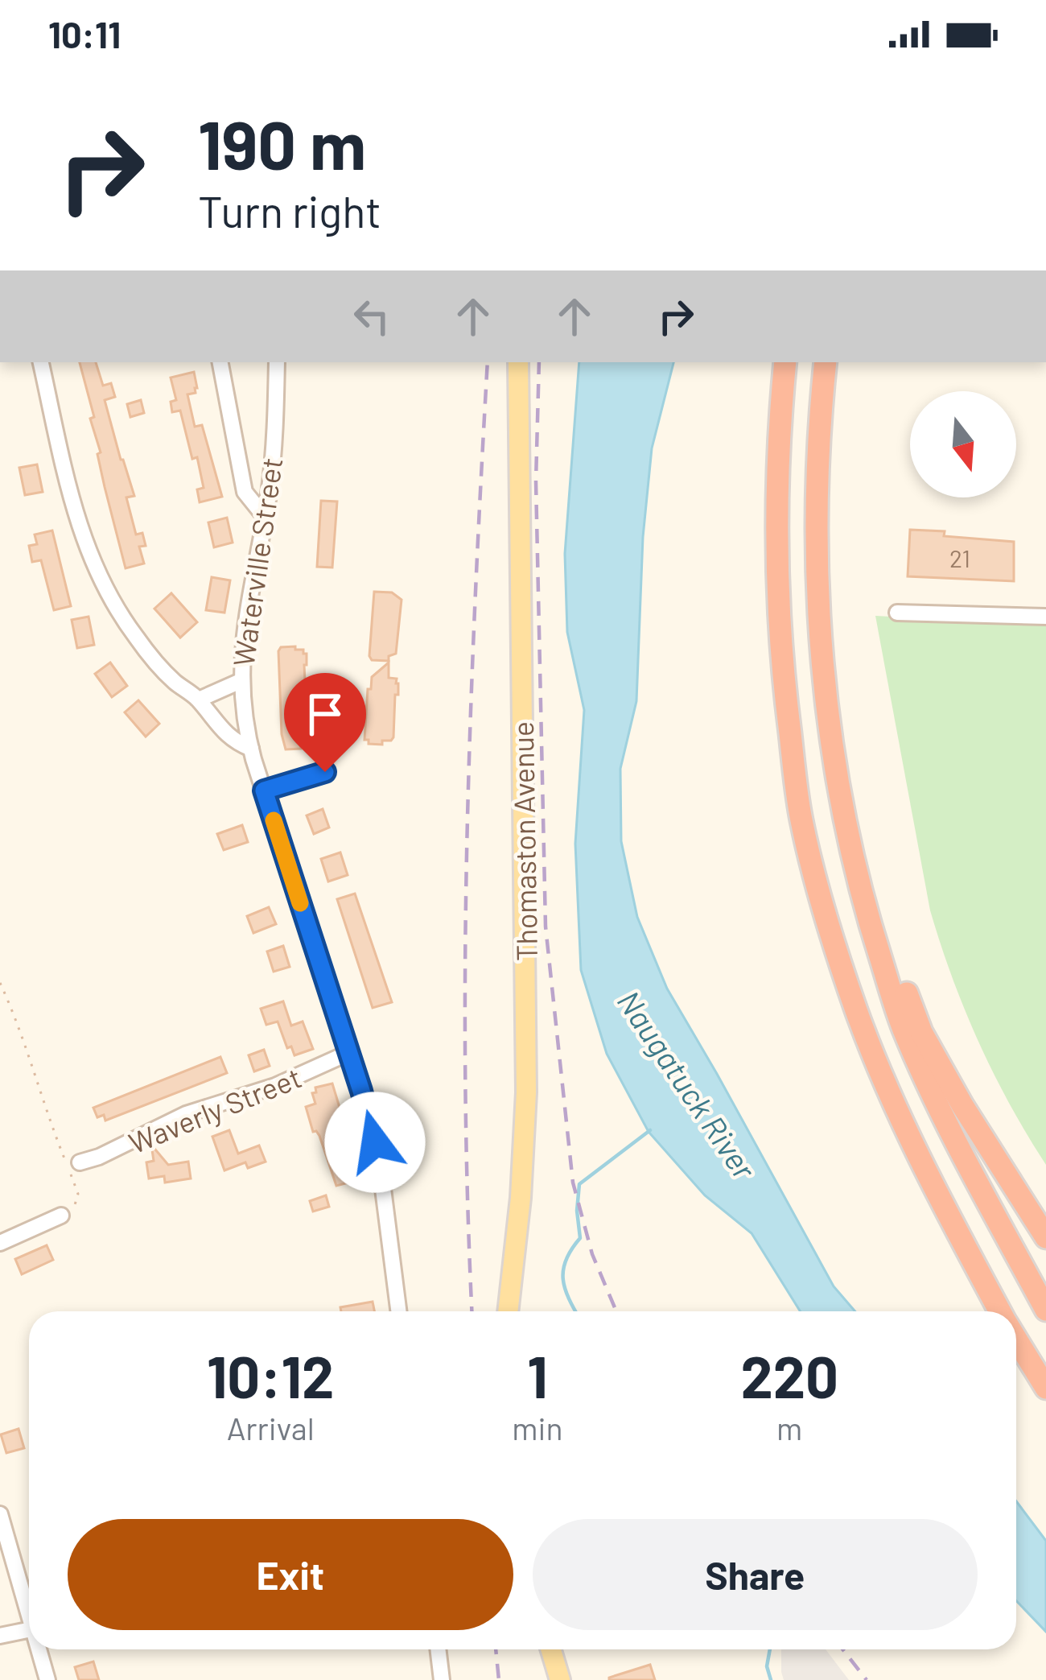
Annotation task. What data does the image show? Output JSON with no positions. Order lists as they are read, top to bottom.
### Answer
{
  "streets": {
    "main road": ["Thomaston Avenue"],
    "street": ["Waterville Street", "Waverly Street"]
  },
  "crossings": [
    ["Waterville Street", "Waverly Street"]
  ],
  "water": ["Naugatuck River"],
  "house_numbers": ["21"],
  "north": "bottom",
  "page": {
    "status": "10:11",
    "turn": ["190 m", "Turn right"],
    "eta": [
      "10:12",
      "Arrival",
      "1",
      "min",
      "220",
      "m"
    ],
    "buttons": ["Exit", "Share"]
  }
}
